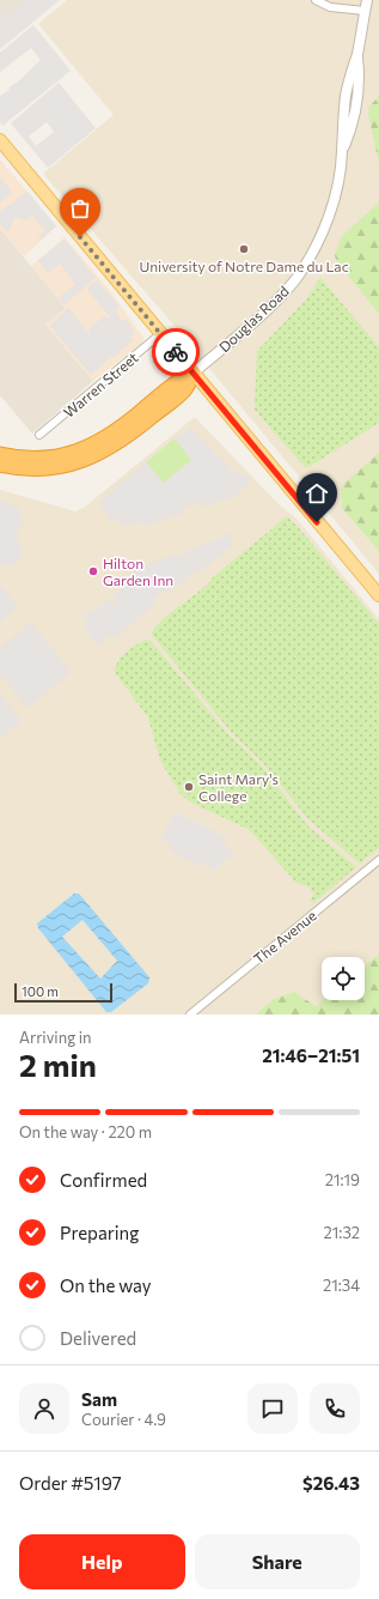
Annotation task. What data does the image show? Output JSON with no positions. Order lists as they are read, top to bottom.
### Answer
{
  "streets": {
    "street": ["Douglas Road", "Warren Street", "The Avenue"]
  },
  "places": ["University of Notre Dame du Lac", "Hilton Garden Inn", "Saint Mary's College"],
  "scale_bar": "100 m",
  "page": {
    "scale": "100 m",
    "heading": ["2 min", "Arriving in", "21:46–21:51"],
    "panel": [
      "Sam",
      "Courier · 4.9",
      "Order #5197",
      "$26.43"
    ],
    "bar": "On the way · 220 m",
    "list": [
      ["Confirmed", "21:19"],
      ["Preparing", "21:32"],
      ["On the way", "21:34"],
      "Delivered"
    ],
    "buttons": ["Help", "Share"]
  }
}
